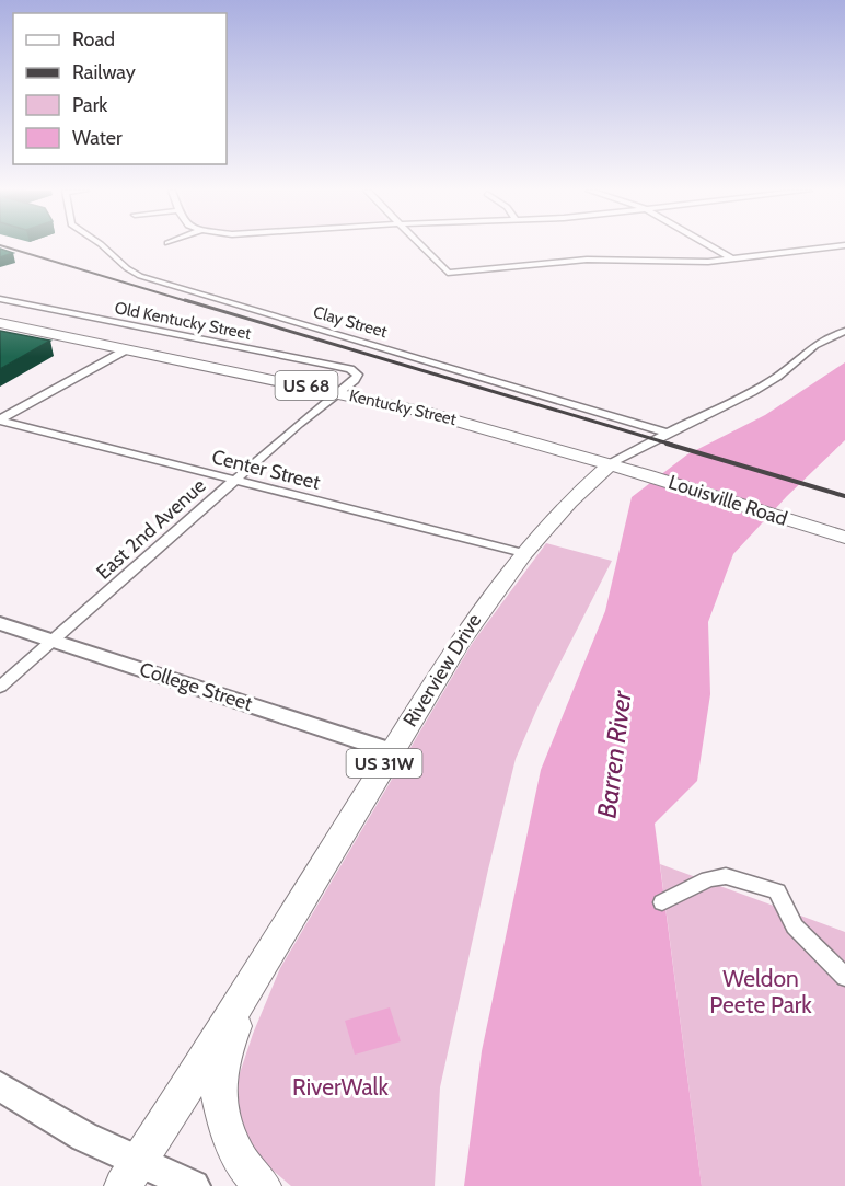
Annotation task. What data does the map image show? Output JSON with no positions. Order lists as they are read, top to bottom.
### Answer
{
  "streets": {
    "main road": [
      "US 68",
      "Kentucky Street",
      "Louisville Road",
      "Riverview Drive",
      "US 31W"
    ],
    "street": [
      "Old Kentucky Street",
      "Clay Street",
      "Center Street",
      "East 2nd Avenue",
      "College Street"
    ]
  },
  "crossings": [
    ["Old Kentucky Street", "East 2nd Avenue"],
    ["Clay Street", "Riverview Drive"],
    ["Kentucky Street", "Louisville Road"],
    ["Kentucky Street", "East 2nd Avenue"],
    ["Kentucky Street", "Riverview Drive"],
    ["Center Street", "East 2nd Avenue"],
    ["Center Street", "Riverview Drive"],
    ["Louisville Road", "Riverview Drive"],
    ["East 2nd Avenue", "College Street"],
    ["Riverview Drive", "College Street"]
  ],
  "water": ["Barren River"],
  "parks": ["Weldon Peete Park", "RiverWalk"],
  "legend": [
    "Road",
    "Railway",
    "Park",
    "Water"
  ]
}
